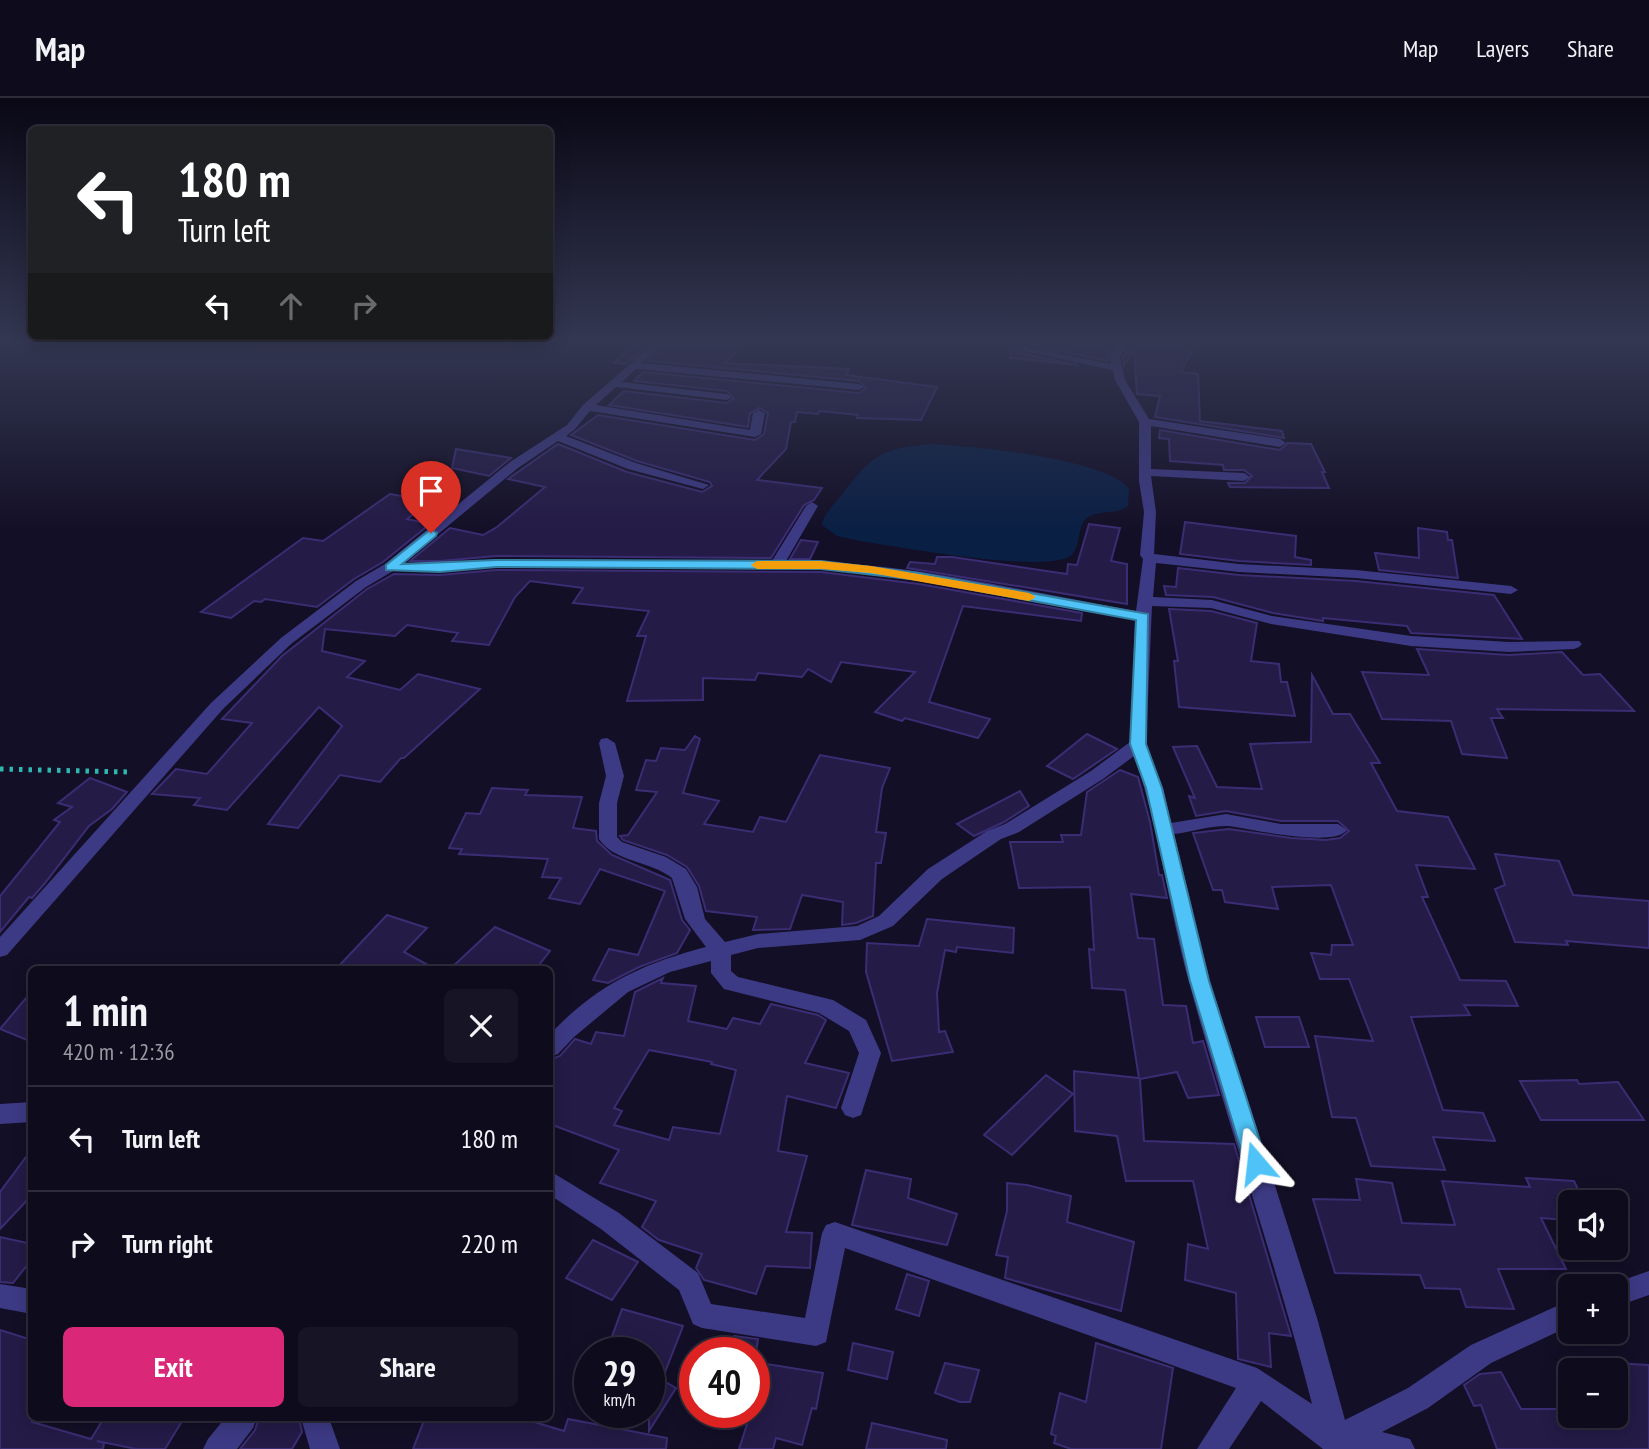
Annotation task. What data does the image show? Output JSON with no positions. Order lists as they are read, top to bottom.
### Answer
{
  "page": {
    "header": "Map",
    "nav": ["Map", "Layers", "Share"],
    "turn": ["180 m", "Turn left"],
    "heading": ["1 min", "420 m · 12:36"],
    "list": [
      {
        "name": "Turn left",
        "value": "180 m"
      },
      {
        "name": "Turn right",
        "value": "220 m"
      }
    ],
    "map_buttons": ["+", "−"],
    "buttons": ["Exit", "Share"],
    "speed": "29 km/h",
    "limit": "40"
  }
}
